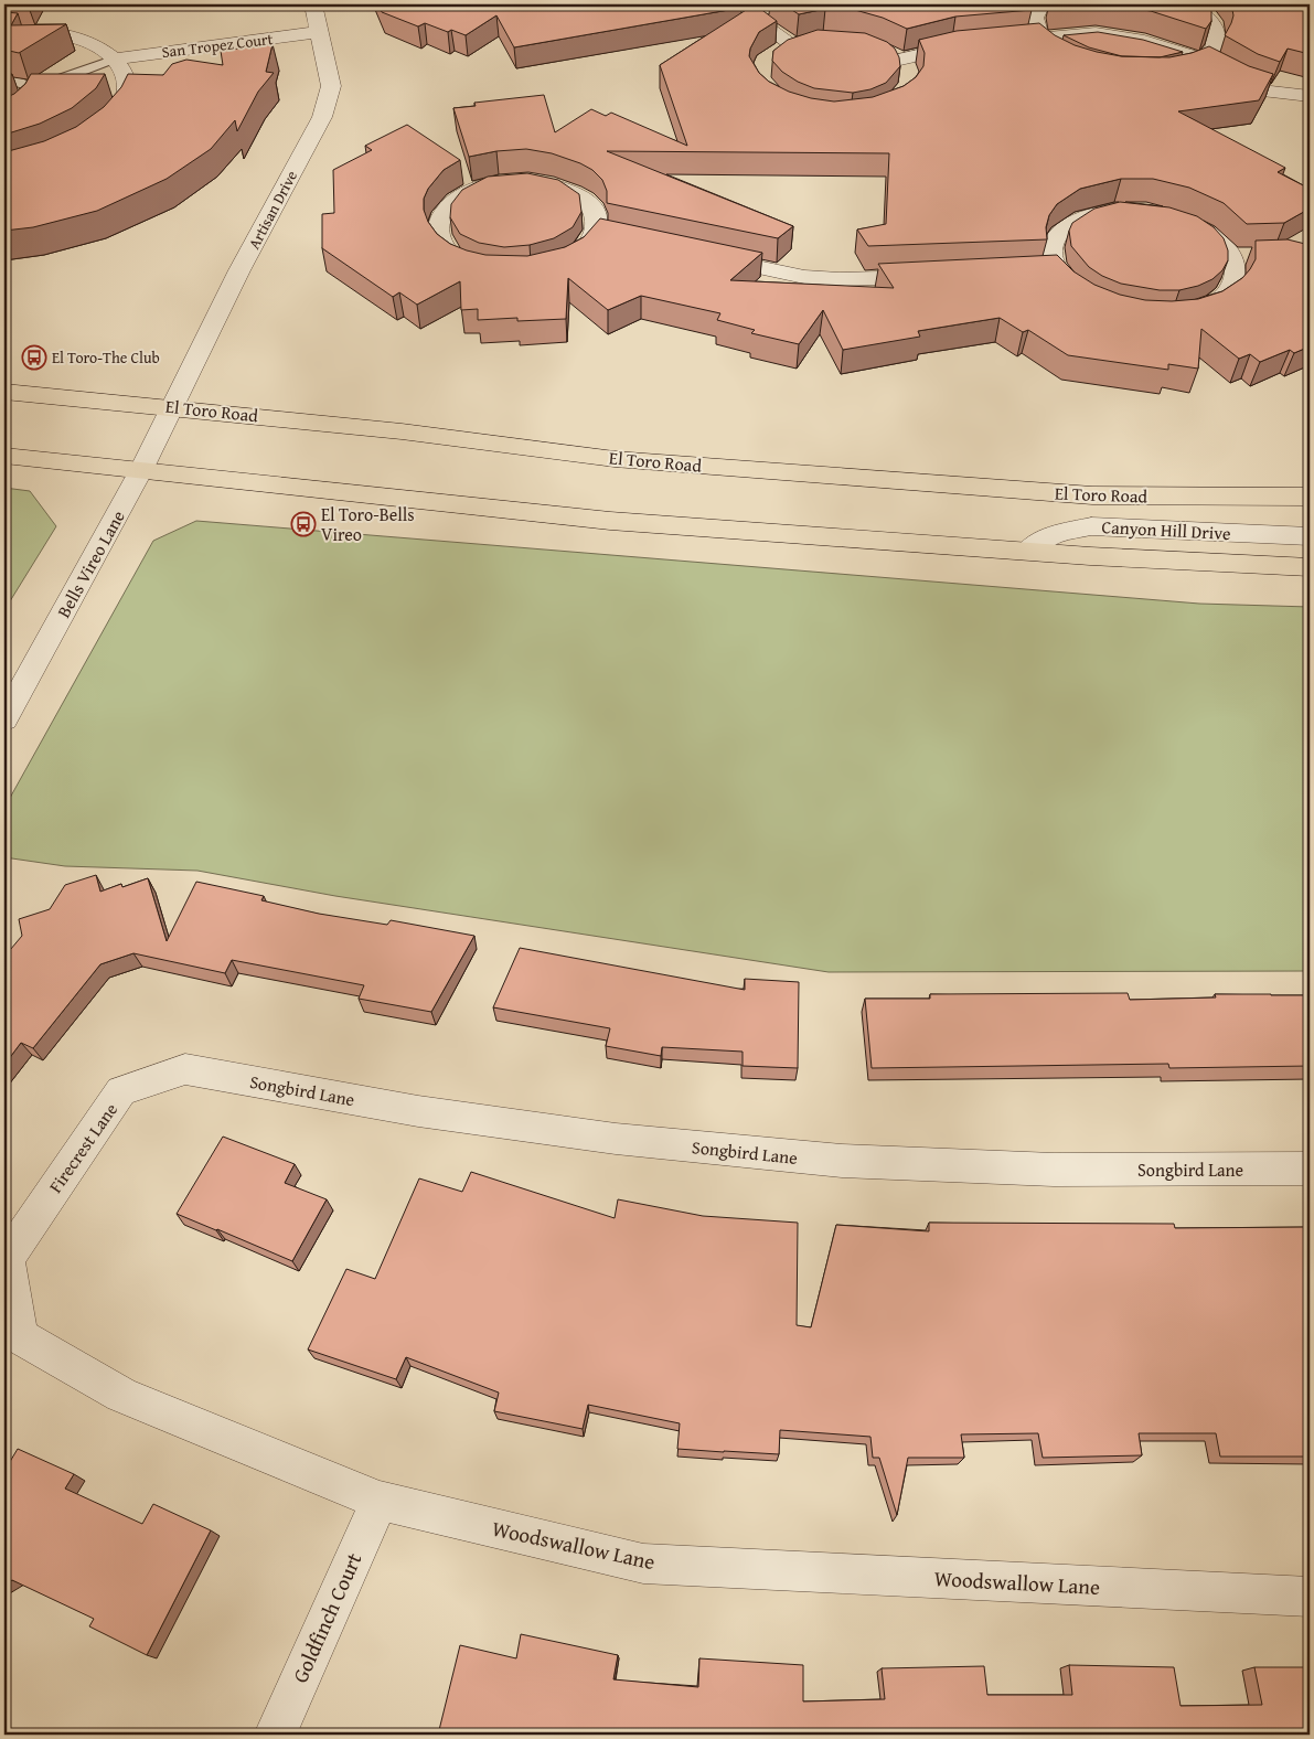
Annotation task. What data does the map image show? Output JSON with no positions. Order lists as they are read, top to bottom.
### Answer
{
  "streets": {
    "main road": ["El Toro Road"],
    "street": [
      "San Tropez Court",
      "Artisan Drive",
      "Canyon Hill Drive",
      "Bells Vireo Lane",
      "Songbird Lane",
      "Firecrest Lane",
      "Woodswallow Lane",
      "Goldfinch Court"
    ]
  },
  "crossings": [
    ["San Tropez Court", "Artisan Drive"],
    ["Artisan Drive", "El Toro Road"],
    ["Artisan Drive", "Bells Vireo Lane"],
    ["El Toro Road", "Bells Vireo Lane"],
    ["Songbird Lane", "Firecrest Lane"],
    ["Firecrest Lane", "Woodswallow Lane"],
    ["Woodswallow Lane", "Goldfinch Court"]
  ],
  "places": {
    "bus stop": ["El Toro-The Club", "El Toro-Bells Vireo"]
  }
}
